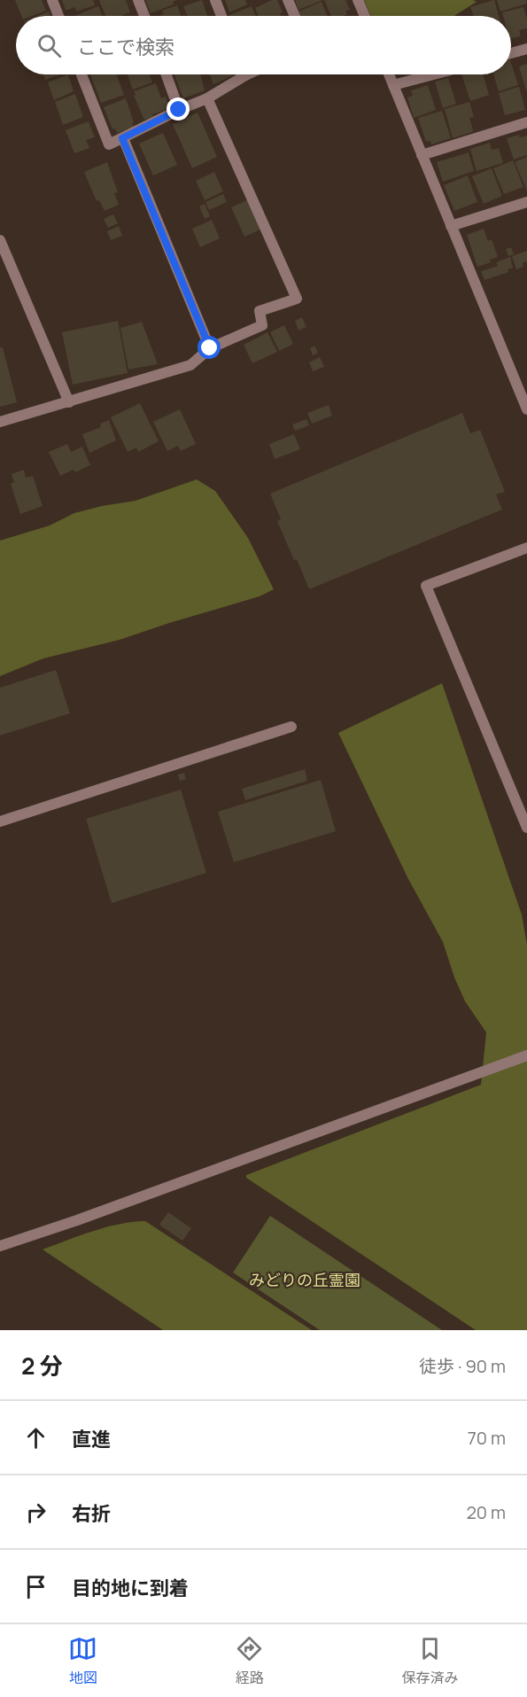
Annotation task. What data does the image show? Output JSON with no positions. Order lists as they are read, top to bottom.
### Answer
{
  "parks": ["みどりの丘霊園"],
  "page": {
    "search": "ここで検索",
    "heading": ["2 分", "徒歩 · 90 m"],
    "list": [
      ["直進", "70 m"],
      ["右折", "20 m"],
      "目的地に到着"
    ],
    "nav": ["地図", "経路", "保存済み"]
  }
}
